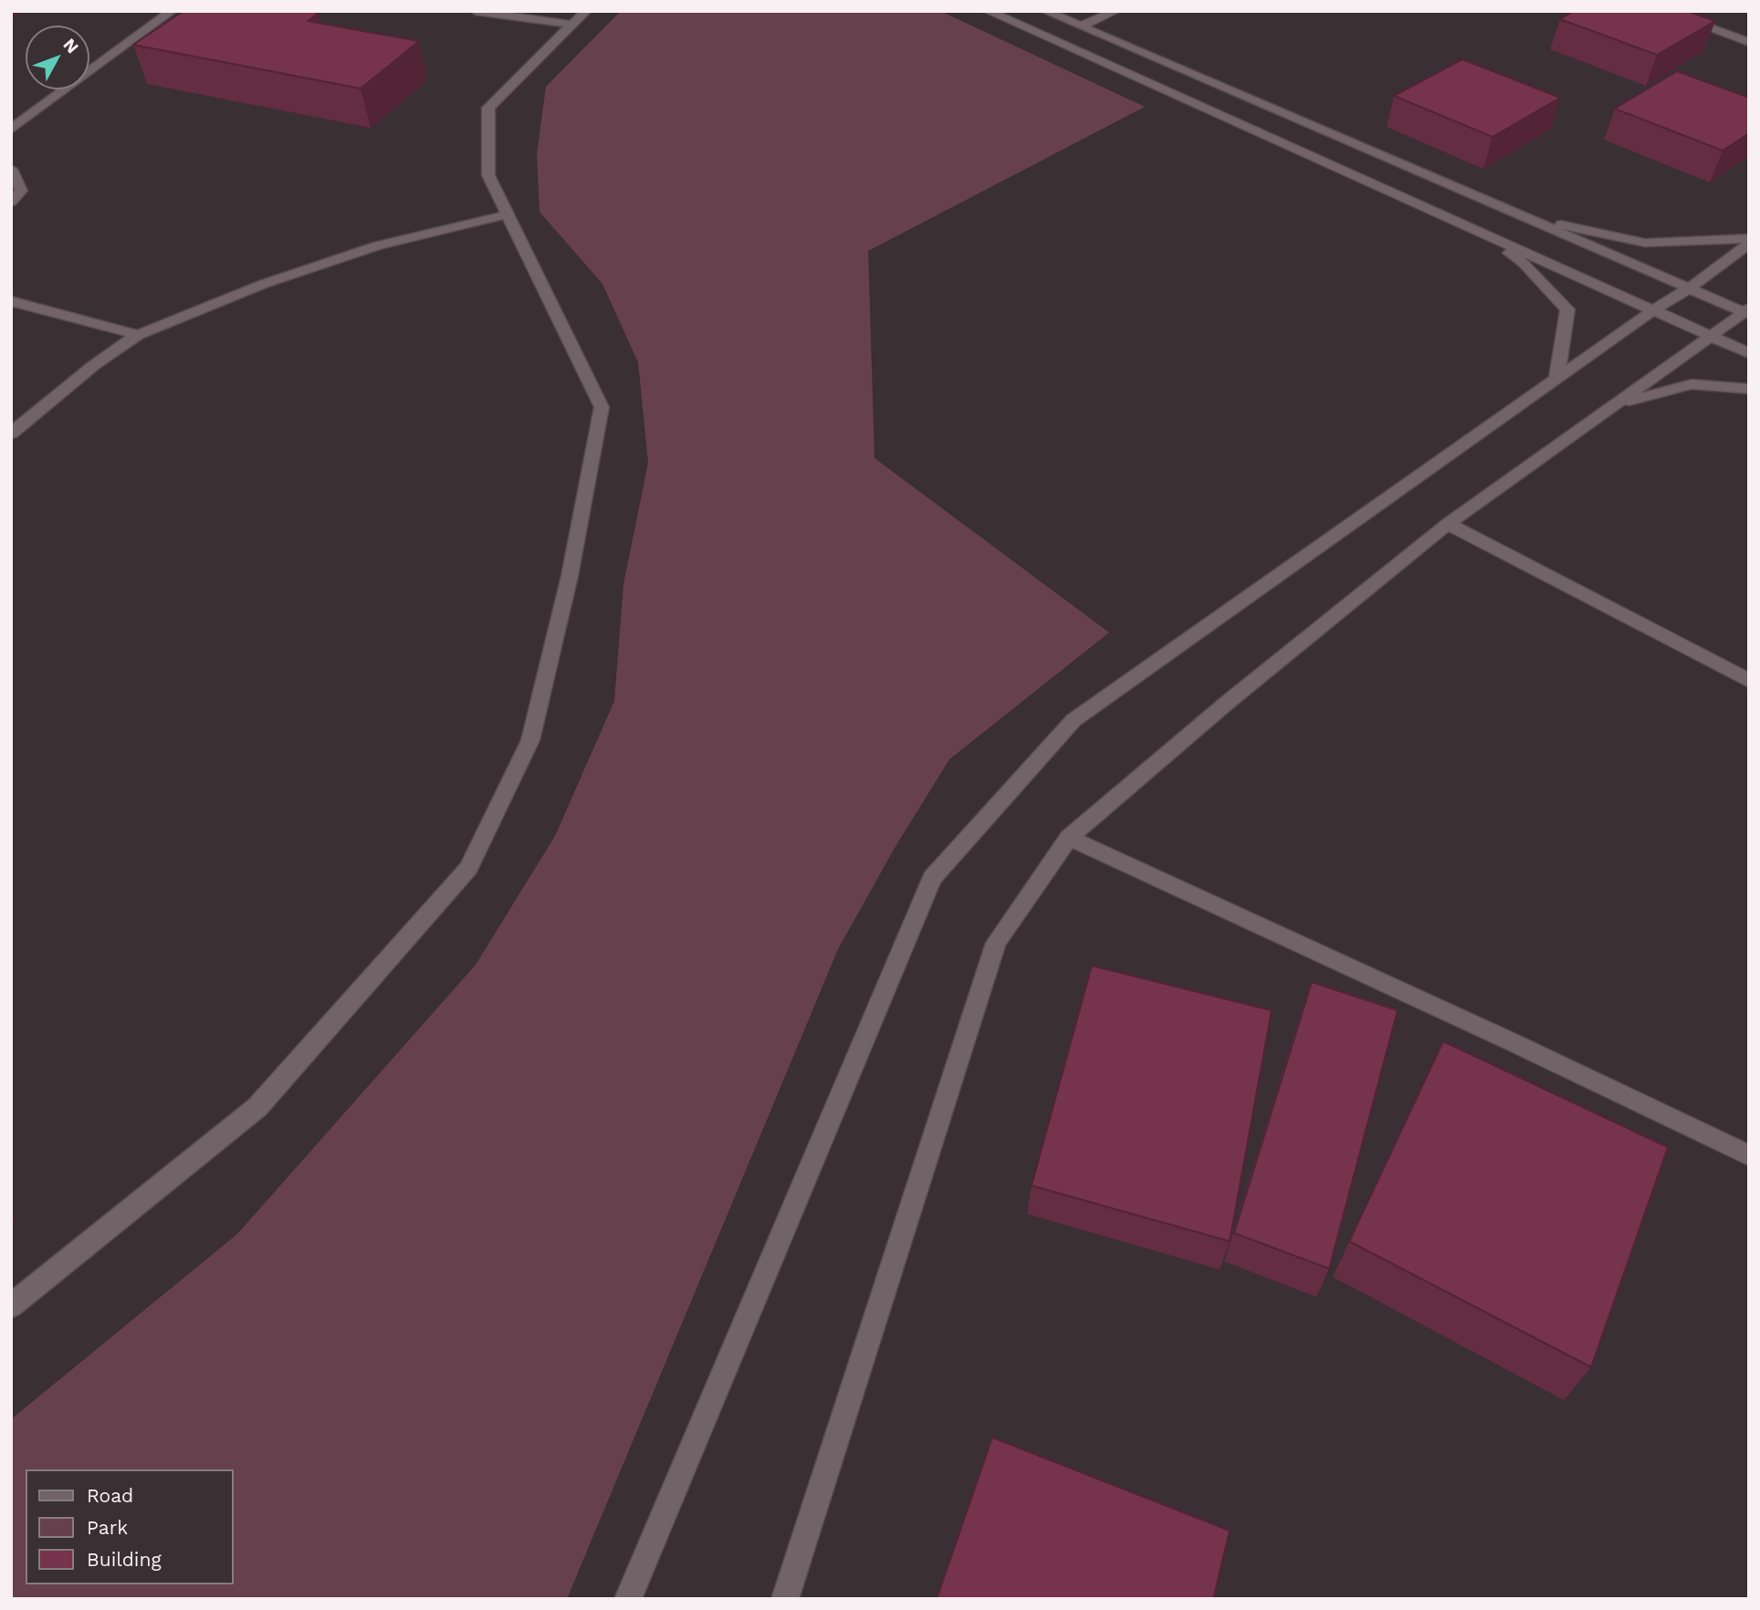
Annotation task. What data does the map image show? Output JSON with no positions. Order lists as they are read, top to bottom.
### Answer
{
  "legend": ["Road", "Park", "Building"],
  "north": "top right"
}
